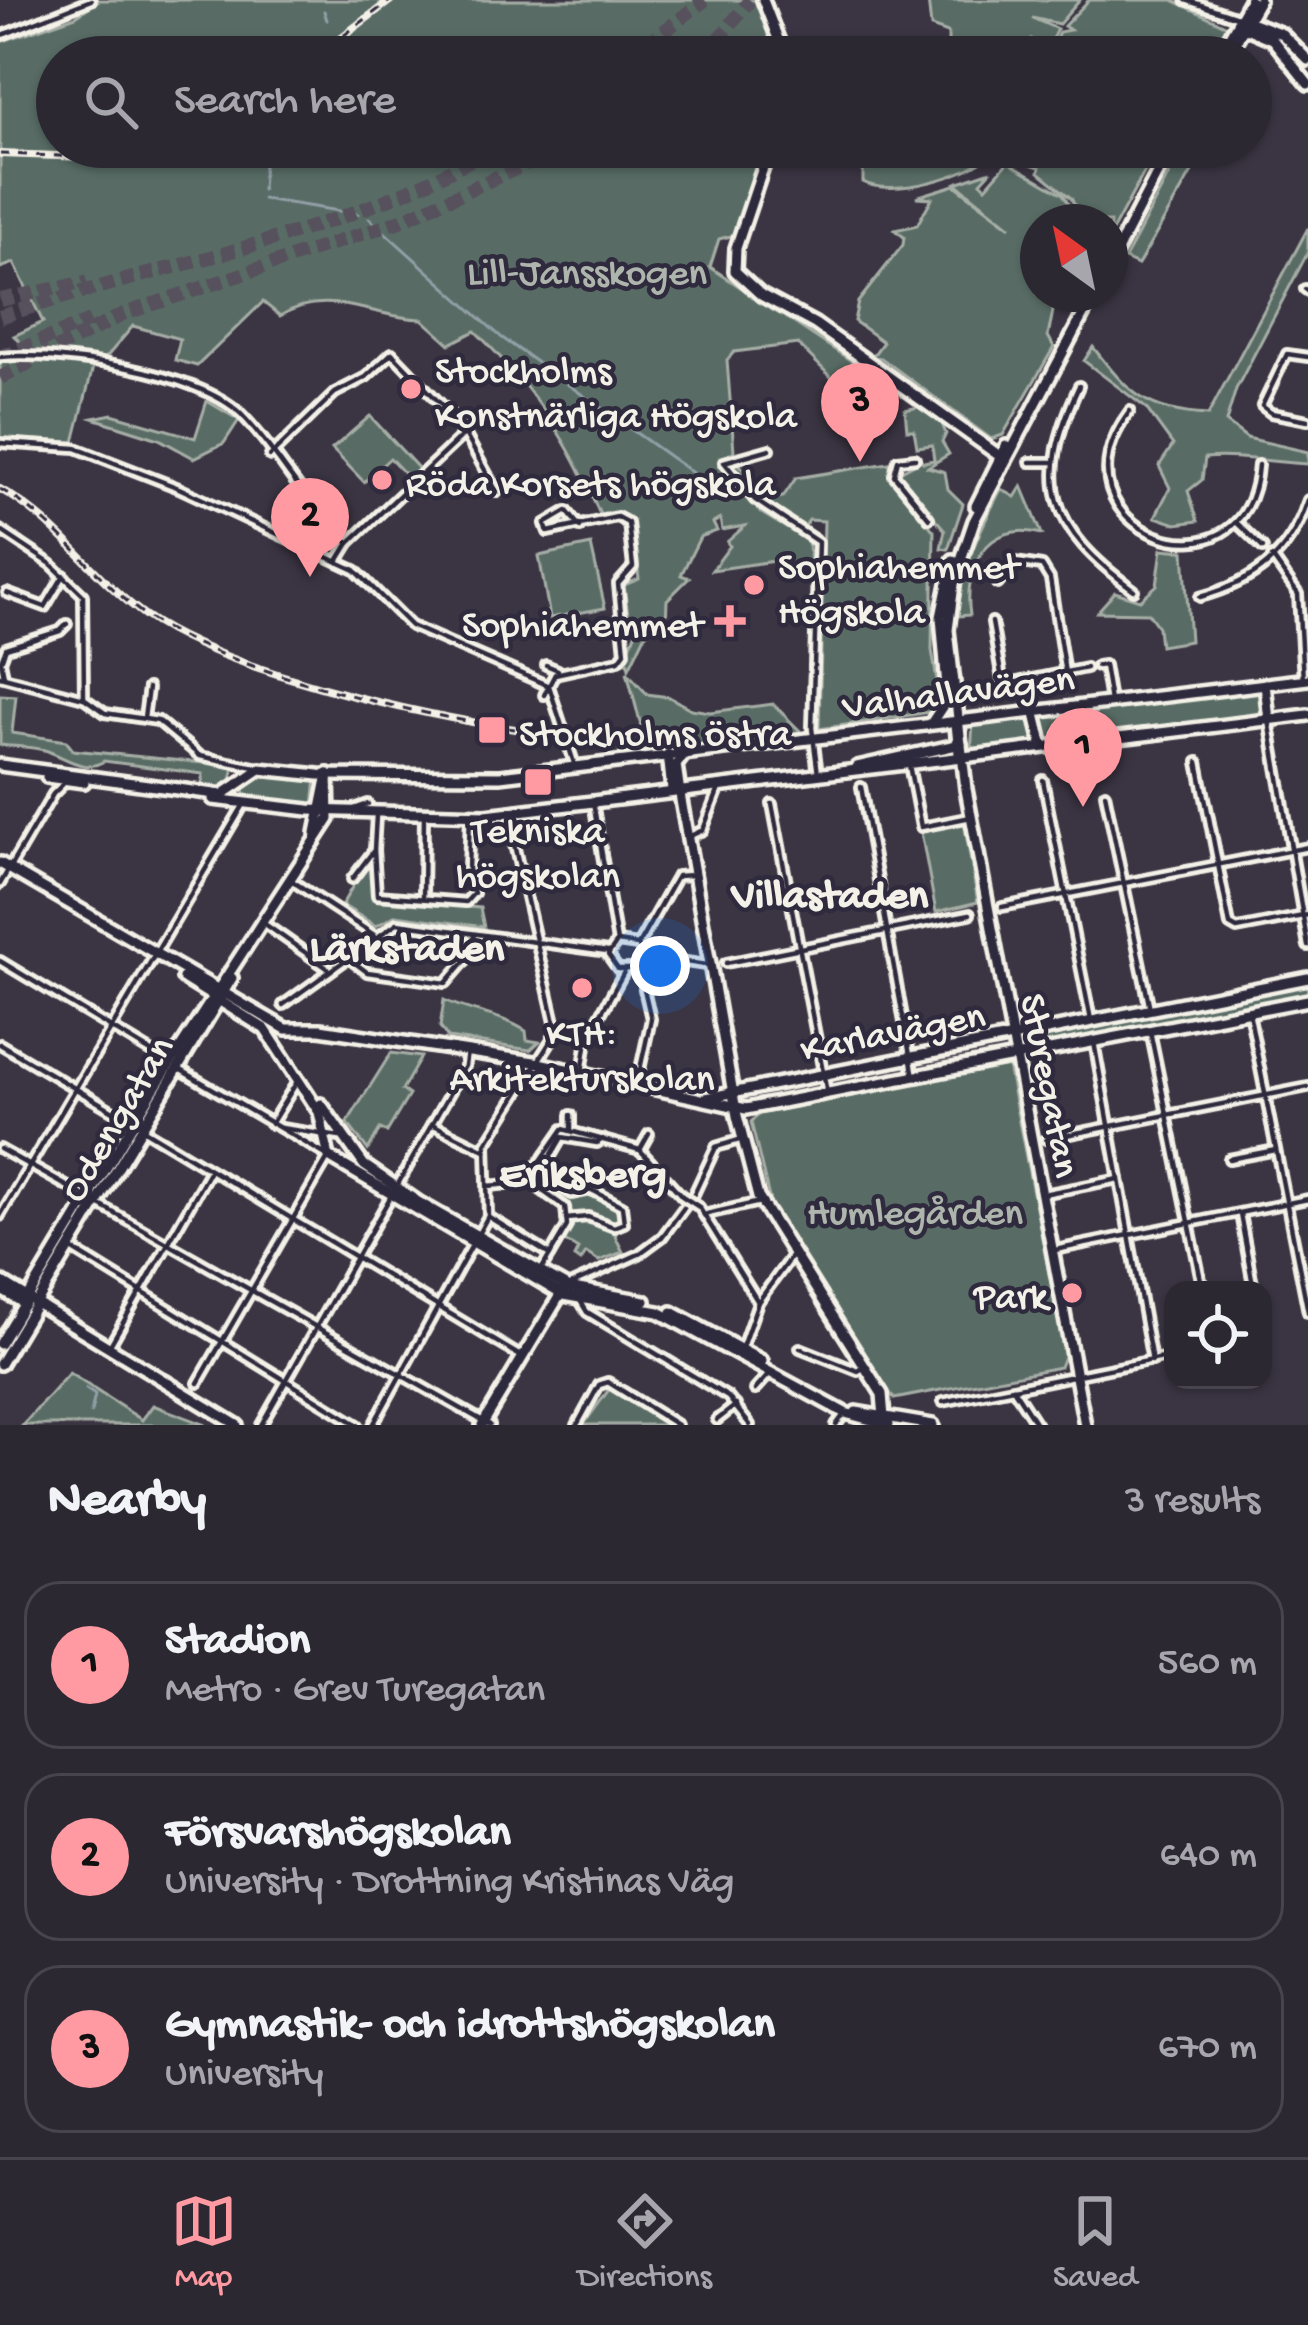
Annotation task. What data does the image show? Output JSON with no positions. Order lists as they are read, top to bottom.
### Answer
{
  "streets": {
    "street": [
      "Valhallavägen",
      "Karlavägen",
      "Sturegatan",
      "Odengatan"
    ]
  },
  "crossings": [
    ["Valhallavägen", "Sturegatan"],
    ["Valhallavägen", "Odengatan"],
    ["Karlavägen", "Sturegatan"],
    ["Karlavägen", "Odengatan"]
  ],
  "districts": ["Villastaden", "Lärkstaden", "Eriksberg"],
  "parks": ["Lill-Jansskogen", "Humlegården"],
  "places": {
    "other": [
      "Stockholms Konstnärliga Högskola",
      "Röda Korsets högskola",
      "Sophiahemmet Högskola",
      "KTH: Arkitekturskolan",
      "Park"
    ],
    "health": ["Sophiahemmet"],
    "transit": ["Stockholms östra", "Tekniska högskolan"]
  },
  "north": "top left",
  "page": {
    "search": "Search here",
    "pins": ["3", "2", "1"],
    "heading": ["Nearby", "3 results"],
    "list": [
      {
        "mark": "1",
        "name": "Stadion",
        "note": "Metro · Grev Turegatan",
        "value": "560 m"
      },
      {
        "mark": "2",
        "name": "Försvarshögskolan",
        "note": "University · Drottning Kristinas Väg",
        "value": "640 m"
      },
      {
        "mark": "3",
        "name": "Gymnastik- och idrottshögskolan",
        "note": "University",
        "value": "670 m"
      }
    ],
    "nav": ["Map", "Directions", "Saved"]
  }
}
